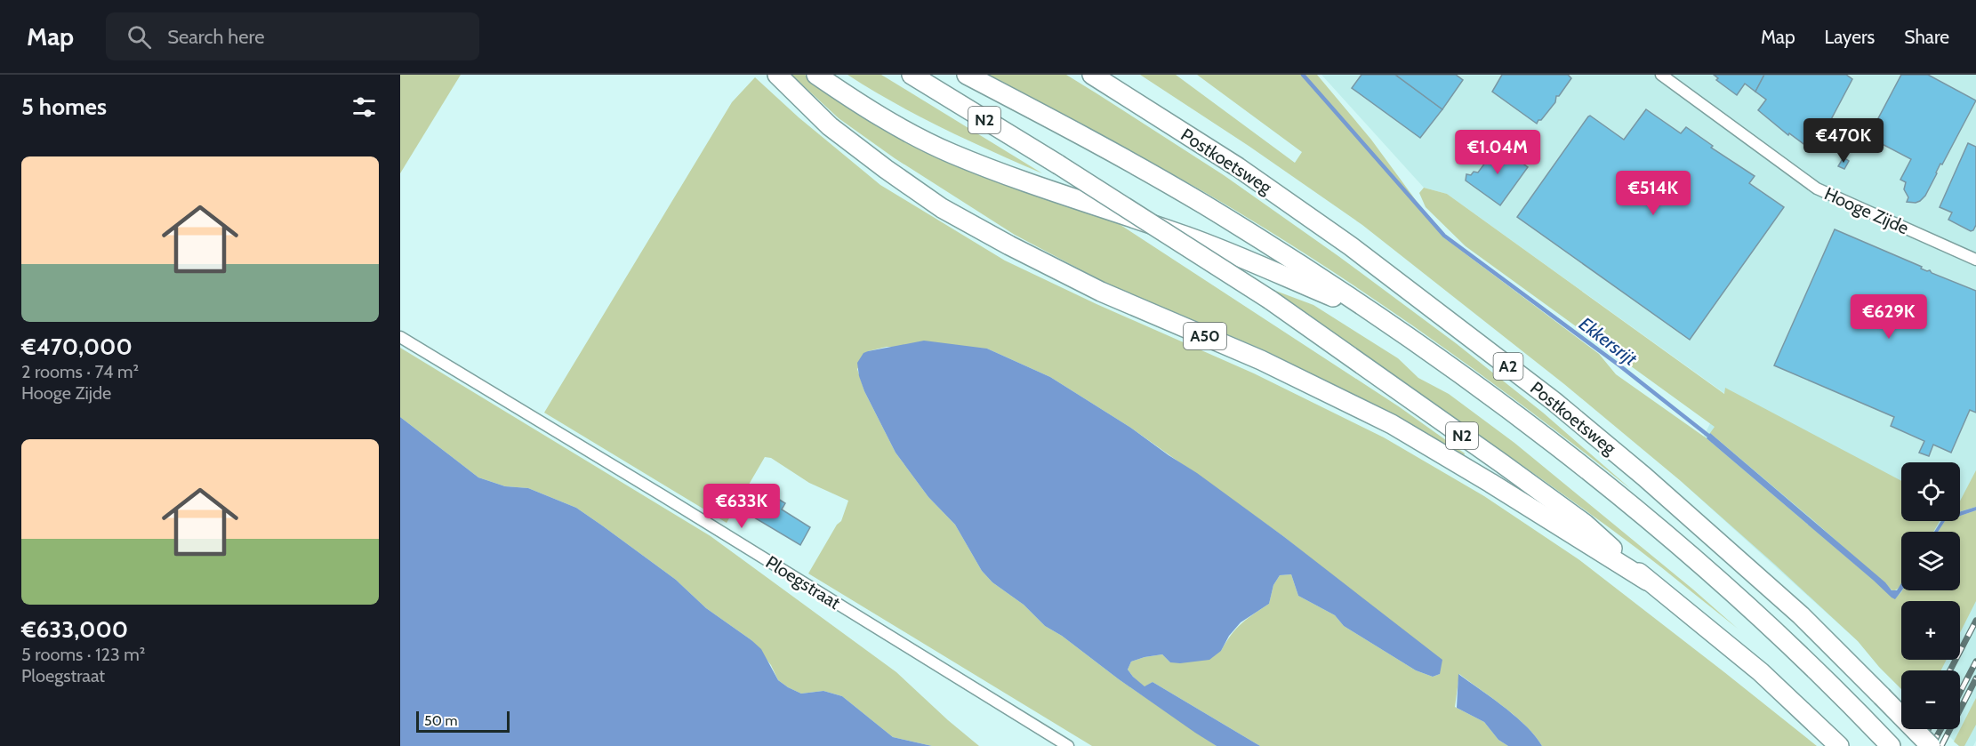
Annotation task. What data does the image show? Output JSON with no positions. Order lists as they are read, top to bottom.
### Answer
{
  "streets": {
    "highway": [
      "N2",
      "Postkoetsweg",
      "A50",
      "A2"
    ],
    "street": ["Hooge Zijde", "Ploegstraat"]
  },
  "crossings": [
    ["N2", "A50"]
  ],
  "water": ["Ekkersrijt"],
  "scale_bar": "50 m",
  "page": {
    "header": "Map",
    "search": "Search here",
    "nav": ["Map", "Layers", "Share"],
    "heading": "5 homes",
    "price": [
      "€470K",
      "€1.04M",
      "€514K",
      "€629K",
      "€633K"
    ],
    "list": [
      {
        "name": "€470,000",
        "note": "2 rooms · 74 m² · Hooge Zijde"
      },
      {
        "name": "€633,000",
        "note": "5 rooms · 123 m² · Ploegstraat"
      }
    ],
    "map_buttons": ["+", "−"],
    "scale": "50 m"
  }
}
